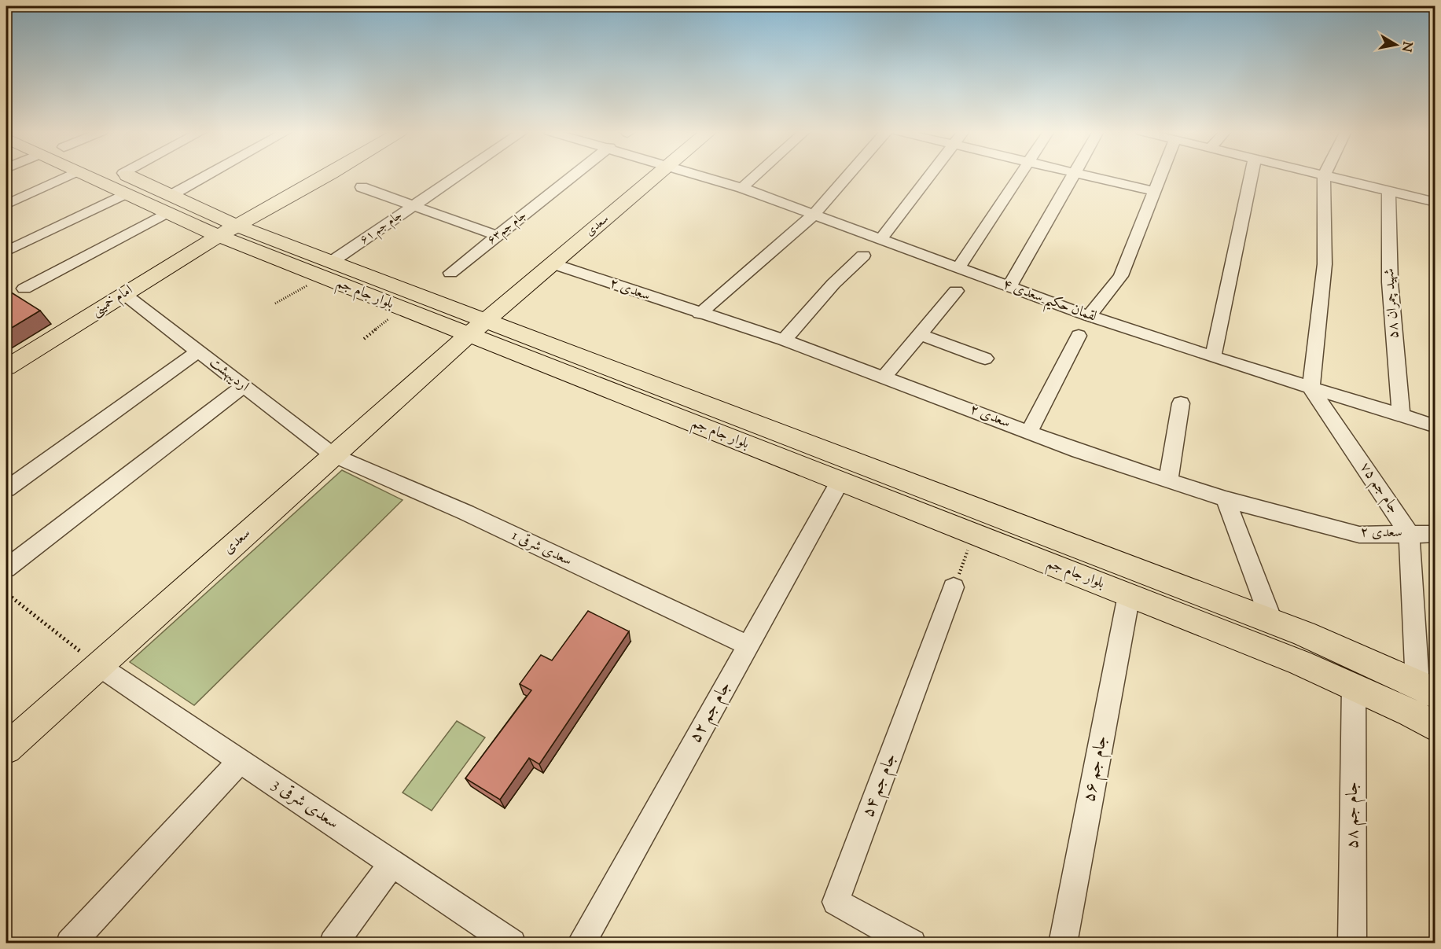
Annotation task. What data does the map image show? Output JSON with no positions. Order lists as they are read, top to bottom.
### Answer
{
  "streets": {
    "main road": ["سعدی", "بلوار جام جم", "امام خمینی"],
    "street": [
      "جام جم ۶۱",
      "جام جم۶۳",
      "سعدی ۲",
      "لقمان حکیم_سعدی ۴",
      "شهید چمران ۵۸",
      "اردیبهشت",
      "جام جم ۷۵",
      "سعدی شرقی 1",
      "جام جم ۵۲",
      "جام جم ۵۶",
      "جام جم ۵۴",
      "سعدی شرقی 3",
      "جام جم ۵۸"
    ]
  },
  "crossings": [
    ["سعدی", "سعدی ۲"],
    ["سعدی", "بلوار جام جم"],
    ["سعدی", "اردیبهشت"],
    ["سعدی", "سعدی شرقی 1"],
    ["سعدی", "سعدی شرقی 3"],
    ["جام جم ۶۱", "بلوار جام جم"],
    ["سعدی ۲", "جام جم ۷۵"],
    ["بلوار جام جم", "امام خمینی"],
    ["بلوار جام جم", "جام جم ۵۲"],
    ["بلوار جام جم", "جام جم ۵۶"],
    ["بلوار جام جم", "جام جم ۵۸"],
    ["امام خمینی", "اردیبهشت"],
    ["لقمان حکیم_سعدی ۴", "شهید چمران ۵۸"],
    ["لقمان حکیم_سعدی ۴", "جام جم ۷۵"],
    ["اردیبهشت", "سعدی شرقی 1"],
    ["سعدی شرقی 1", "جام جم ۵۲"]
  ],
  "north": "right"
}
